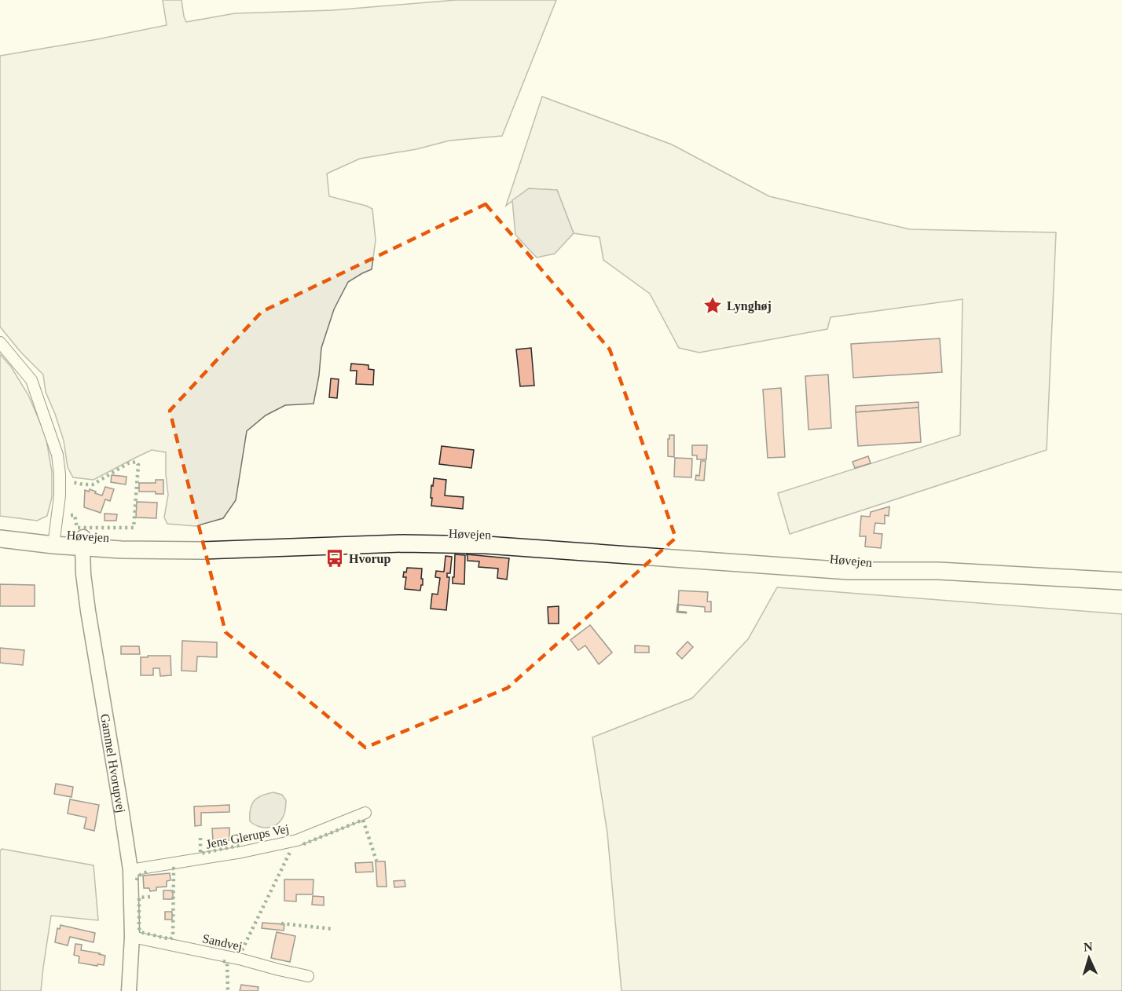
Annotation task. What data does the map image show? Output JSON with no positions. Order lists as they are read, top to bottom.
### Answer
{
  "streets": {
    "main road": ["Høvejen"],
    "street": ["Gammel Hvorupvej", "Jens Glerups Vej", "Sandvej"]
  },
  "crossings": [
    ["Høvejen", "Gammel Hvorupvej"],
    ["Gammel Hvorupvej", "Jens Glerups Vej"],
    ["Gammel Hvorupvej", "Sandvej"]
  ],
  "places": {
    "place": ["Lynghøj"],
    "bus stop": ["Hvorup"]
  },
  "north": "top"
}
